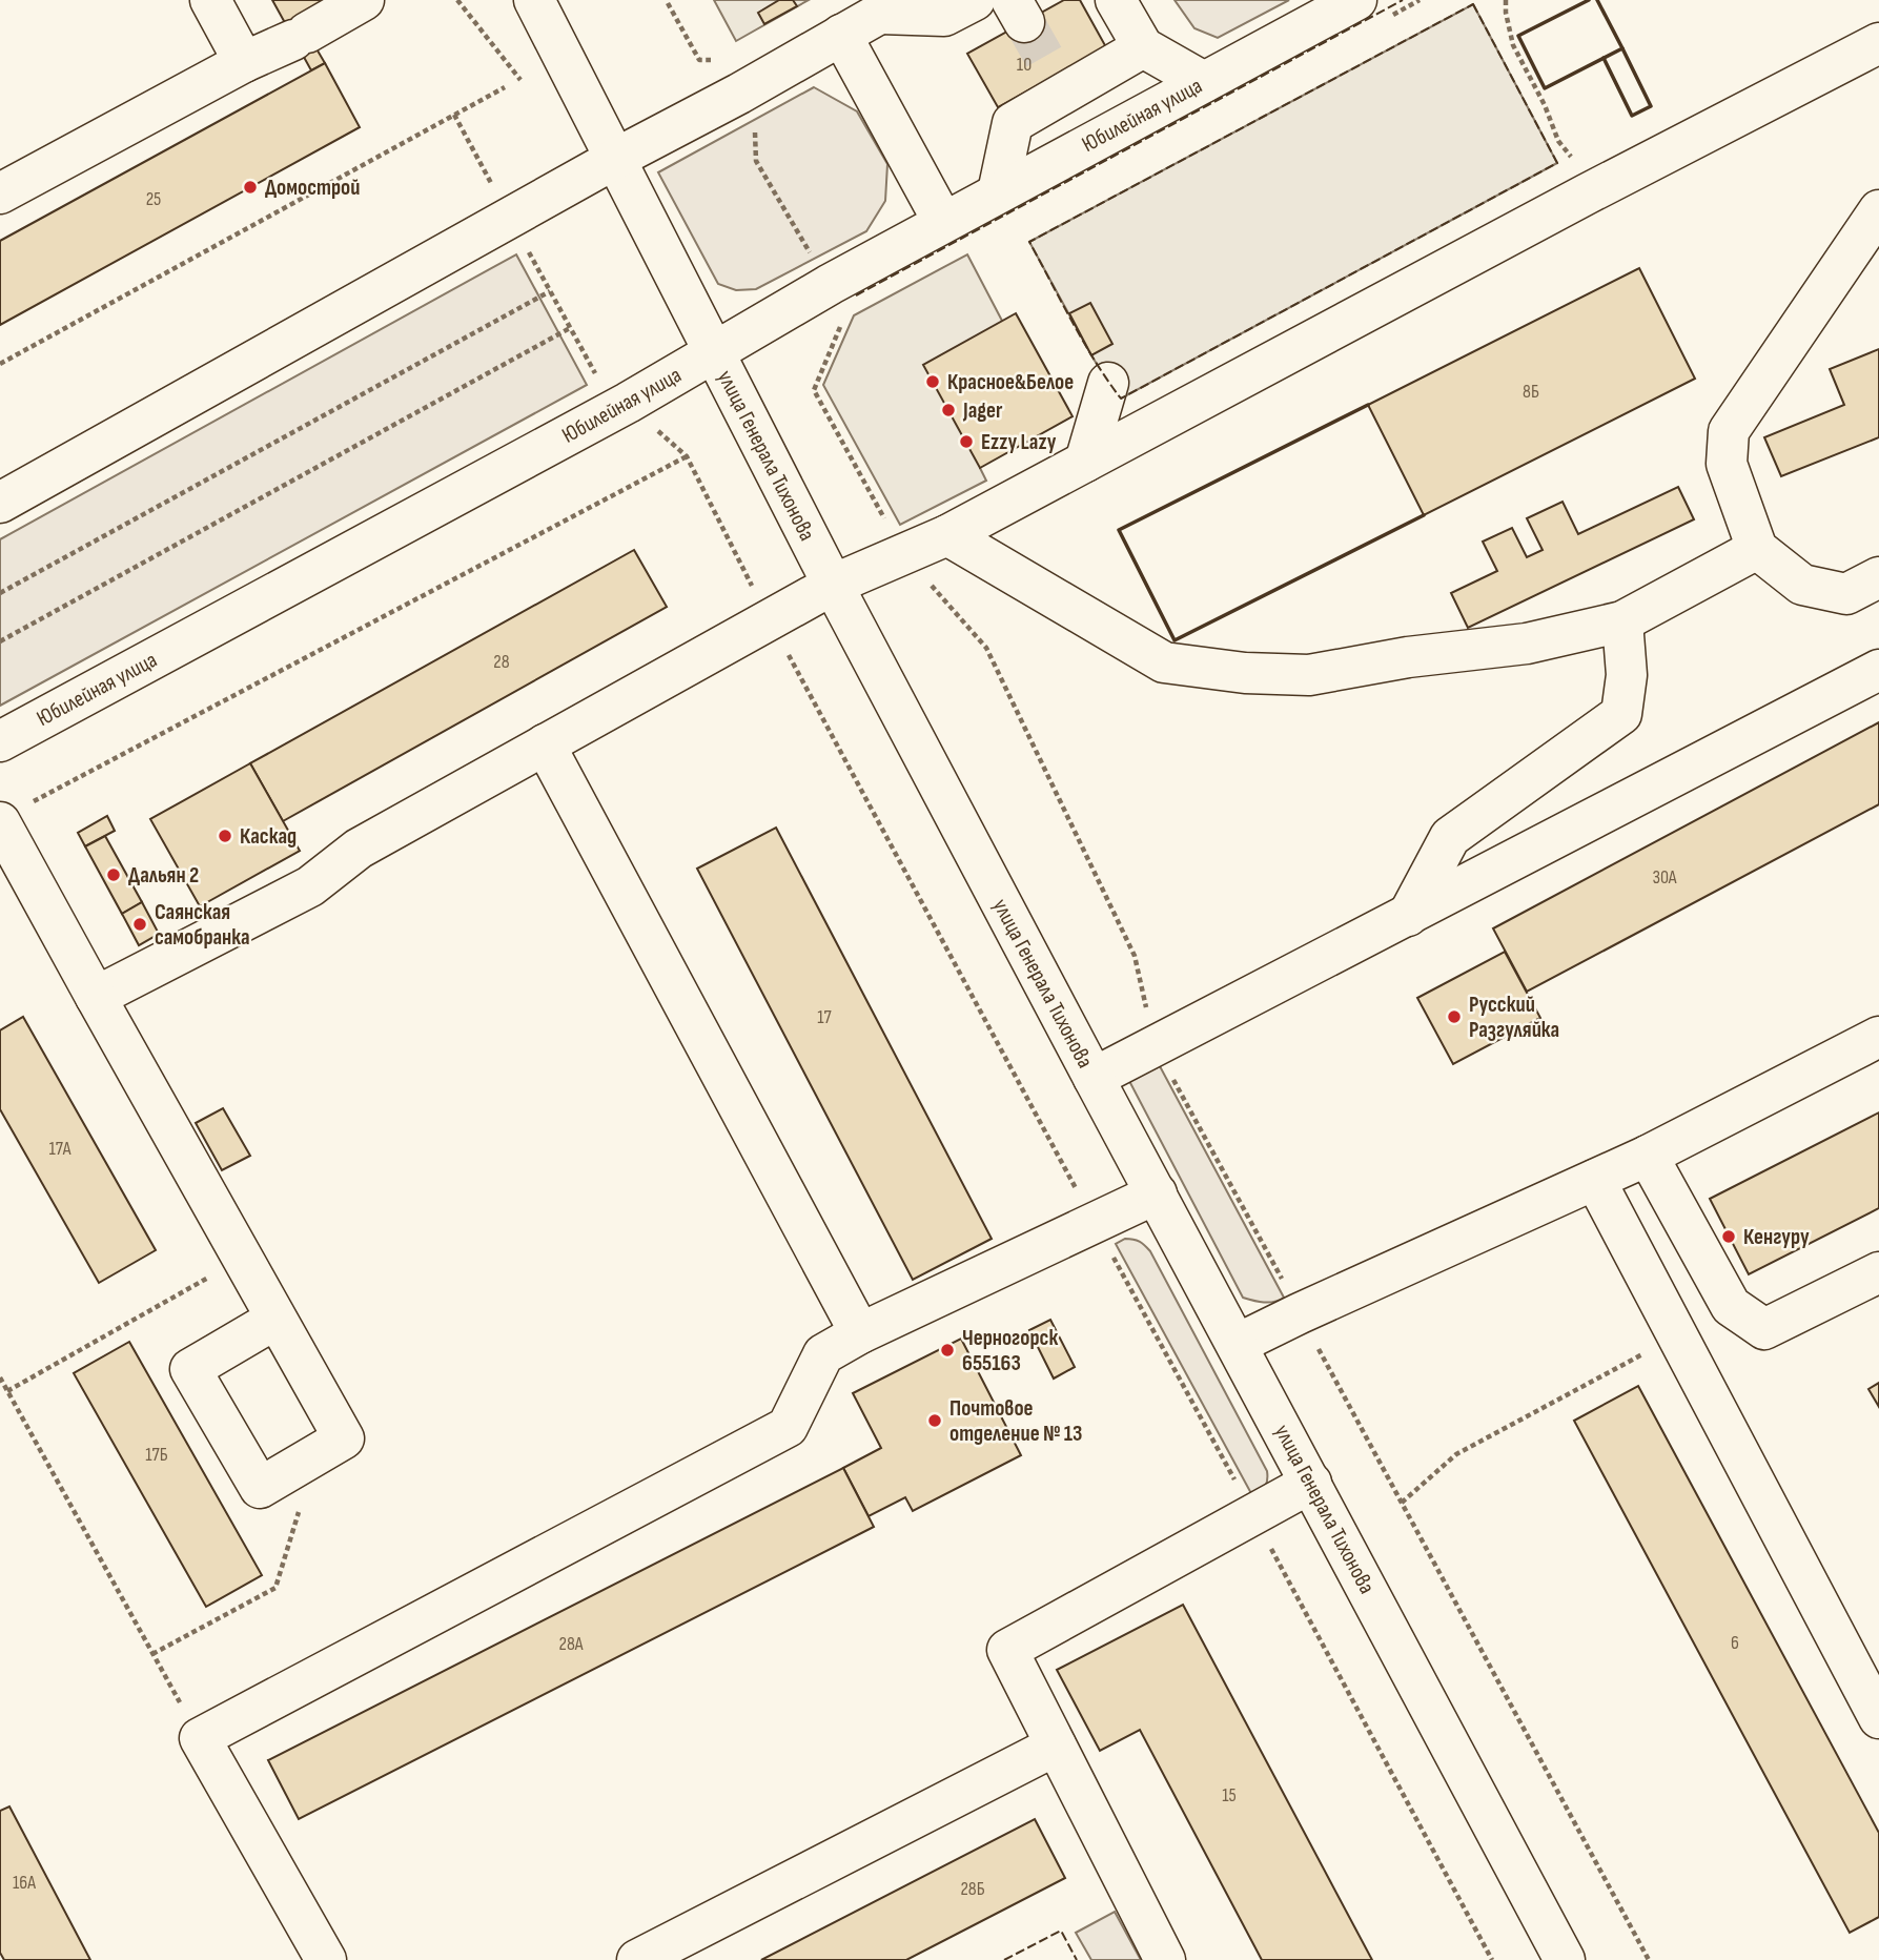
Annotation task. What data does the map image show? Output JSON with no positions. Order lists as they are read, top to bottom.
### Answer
{
  "streets": {
    "main road": ["Юбилейная улица", "улица Генерала Тихонова"]
  },
  "crossings": [
    ["Юбилейная улица", "улица Генерала Тихонова"]
  ],
  "places": [
    "Домострой",
    "Красное&Белое",
    "Jager",
    "Ezzy Lazy",
    "Каскад",
    "Дальян 2",
    "Саянская самобранка",
    "Русский Разгуляйка",
    "Кенгуру",
    "Черногорск 655163",
    "Почтовое отделение № 13"
  ],
  "house_numbers": [
    "10",
    "25",
    "8Б",
    "28",
    "30А",
    "17",
    "17А",
    "17Б",
    "6",
    "28А",
    "15",
    "16А",
    "28Б"
  ]
}
